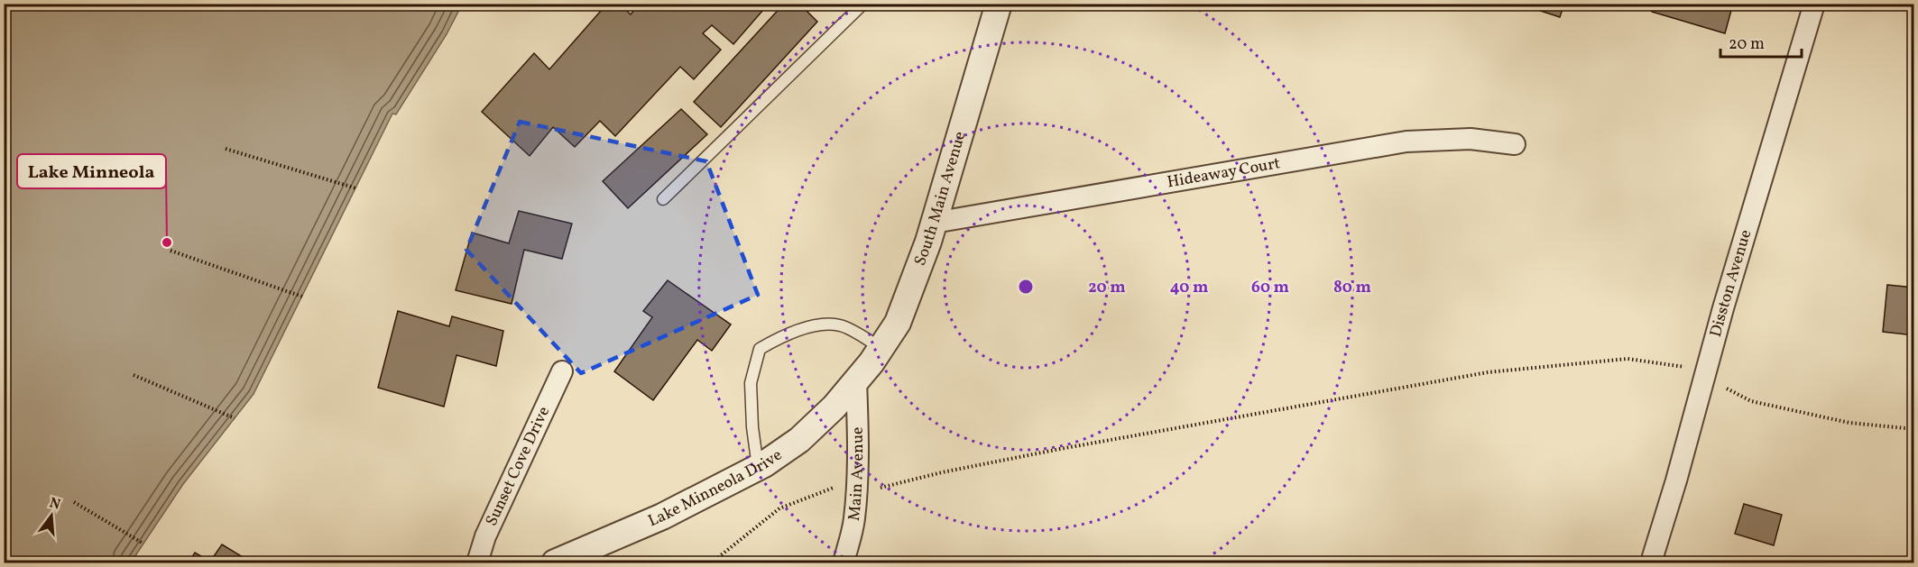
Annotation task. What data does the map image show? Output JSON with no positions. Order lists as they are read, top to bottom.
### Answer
{
  "streets": {
    "street": [
      "Hideaway Court",
      "South Main Avenue",
      "Disston Avenue",
      "Sunset Cove Drive",
      "Main Avenue",
      "Lake Minneola Drive"
    ]
  },
  "crossings": [
    ["Hideaway Court", "South Main Avenue"],
    ["South Main Avenue", "Main Avenue"],
    ["South Main Avenue", "Lake Minneola Drive"],
    ["Main Avenue", "Lake Minneola Drive"]
  ],
  "places": ["Lake Minneola"],
  "scale_bar": "20 m",
  "north": "top",
  "rings": [
    "20 m",
    "40 m",
    "60 m",
    "80 m"
  ]
}
